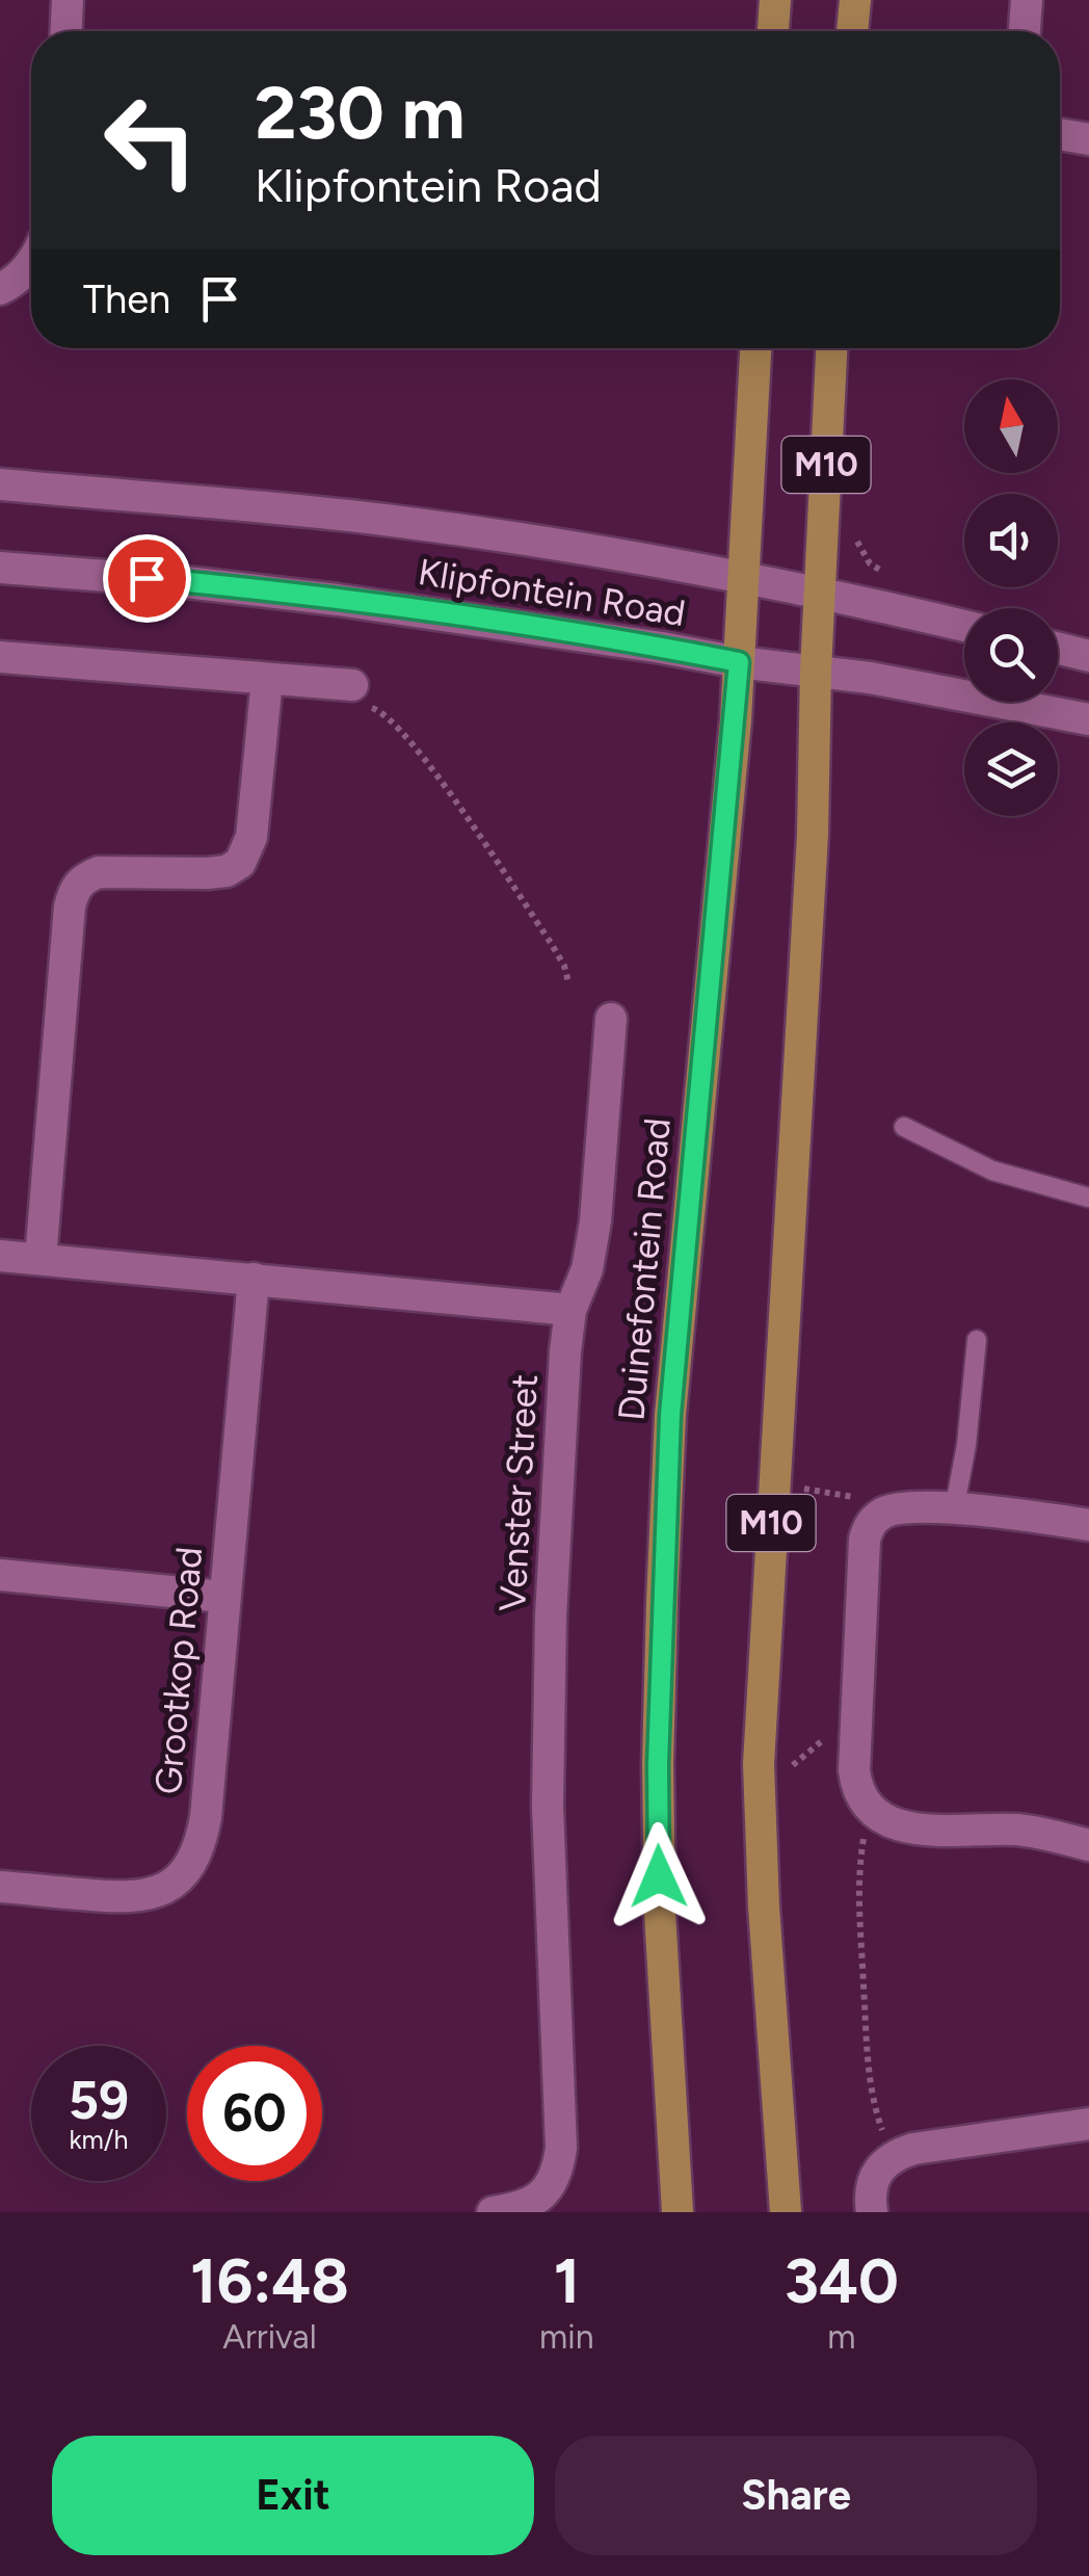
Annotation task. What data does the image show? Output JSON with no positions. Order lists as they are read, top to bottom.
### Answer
{
  "streets": {
    "main road": ["M10", "Duinefontein Road"],
    "street": ["Klipfontein Road", "Venster Street", "Grootkop Road"]
  },
  "crossings": [
    ["M10", "Klipfontein Road"],
    ["Klipfontein Road", "Duinefontein Road"]
  ],
  "north": "top",
  "page": {
    "turn": ["230 m", "Klipfontein Road"],
    "then": "Then",
    "speed": "59 km/h",
    "limit": "60",
    "eta": [
      "16:48",
      "Arrival",
      "1",
      "min",
      "340",
      "m"
    ],
    "buttons": ["Exit", "Share"]
  }
}
